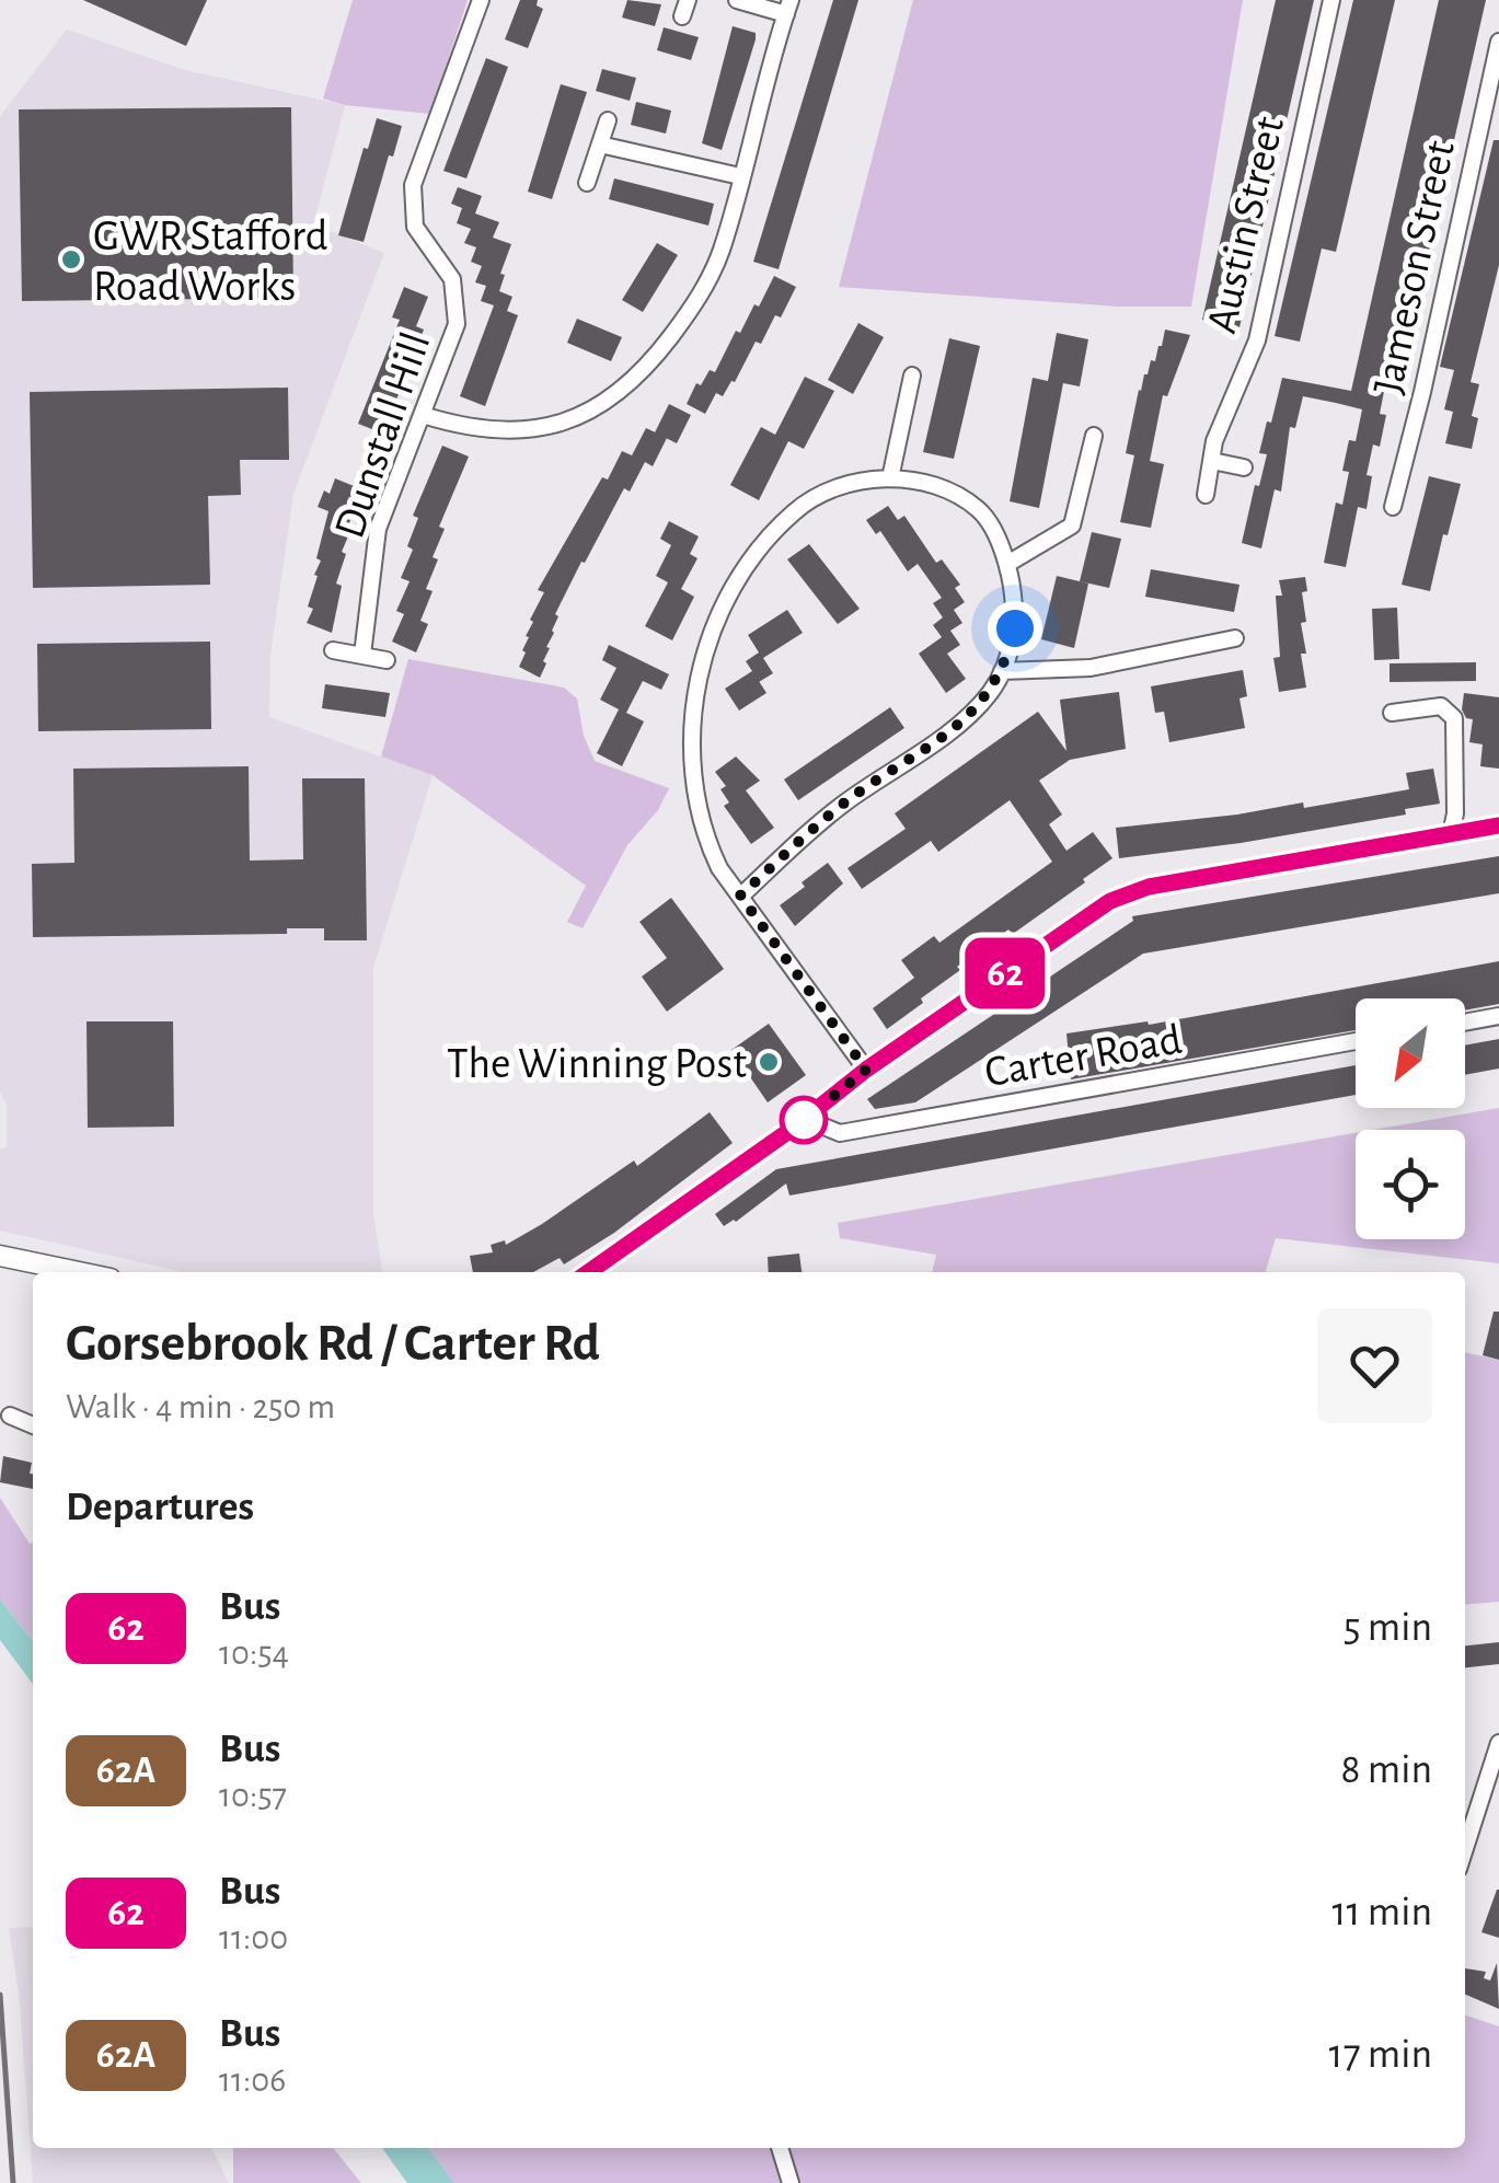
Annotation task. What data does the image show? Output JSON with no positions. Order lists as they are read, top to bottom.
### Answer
{
  "streets": {
    "street": [
      "Austin Street",
      "Jameson Street",
      "Dunstall Hill",
      "Carter Road"
    ]
  },
  "places": ["GWR Stafford Road Works", "The Winning Post"],
  "lines": ["bus line 62"],
  "north": "bottom left",
  "page": {
    "on_map": "62",
    "heading": [
      ["Gorsebrook Rd / Carter Rd", "Walk · 4 min · 250 m"],
      "Departures"
    ],
    "list": [
      {
        "mark": "62",
        "name": "Bus",
        "note": "10:54",
        "value": "5 min"
      },
      {
        "mark": "62A",
        "name": "Bus",
        "note": "10:57",
        "value": "8 min"
      },
      {
        "mark": "62",
        "name": "Bus",
        "note": "11:00",
        "value": "11 min"
      },
      {
        "mark": "62A",
        "name": "Bus",
        "note": "11:06",
        "value": "17 min"
      }
    ]
  }
}
